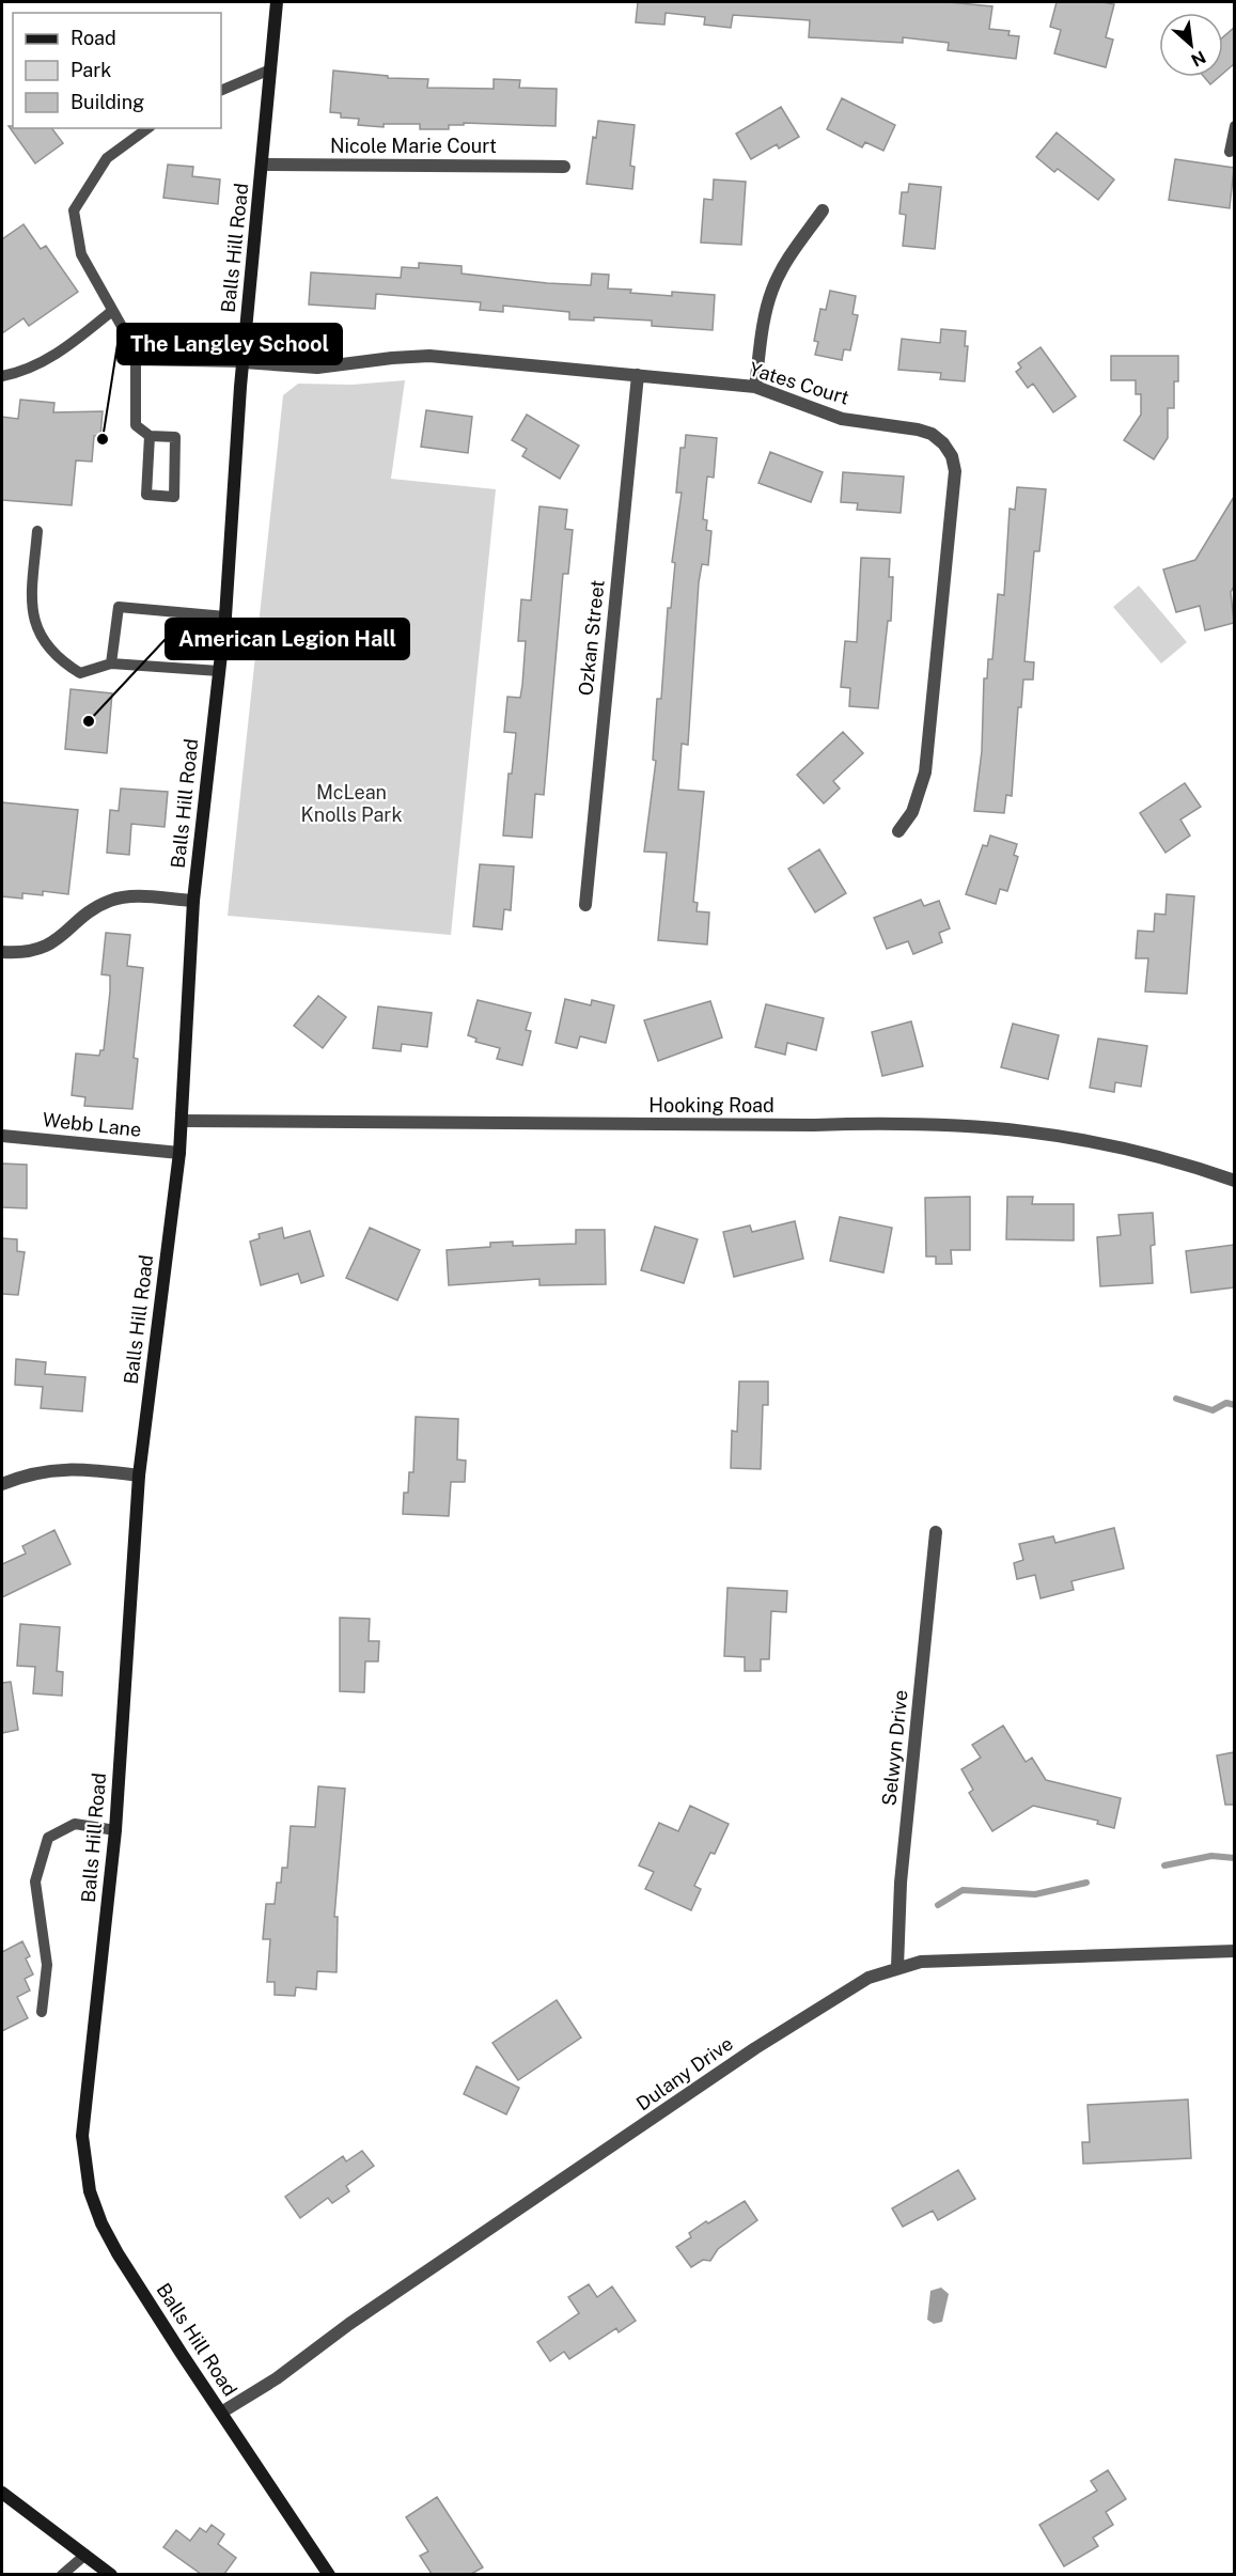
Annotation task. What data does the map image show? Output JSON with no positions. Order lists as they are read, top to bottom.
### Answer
{
  "streets": {
    "street": [
      "Nicole Marie Court",
      "Balls Hill Road",
      "Yates Court",
      "Ozkan Street",
      "Hooking Road",
      "Webb Lane",
      "Selwyn Drive",
      "Dulany Drive"
    ]
  },
  "crossings": [
    ["Nicole Marie Court", "Balls Hill Road"],
    ["Balls Hill Road", "Yates Court"],
    ["Balls Hill Road", "Hooking Road"],
    ["Balls Hill Road", "Webb Lane"],
    ["Balls Hill Road", "Dulany Drive"],
    ["Yates Court", "Ozkan Street"],
    ["Selwyn Drive", "Dulany Drive"]
  ],
  "parks": ["McLean Knolls Park"],
  "places": ["The Langley School", "American Legion Hall"],
  "legend": ["Road", "Park", "Building"],
  "north": "bottom right"
}
